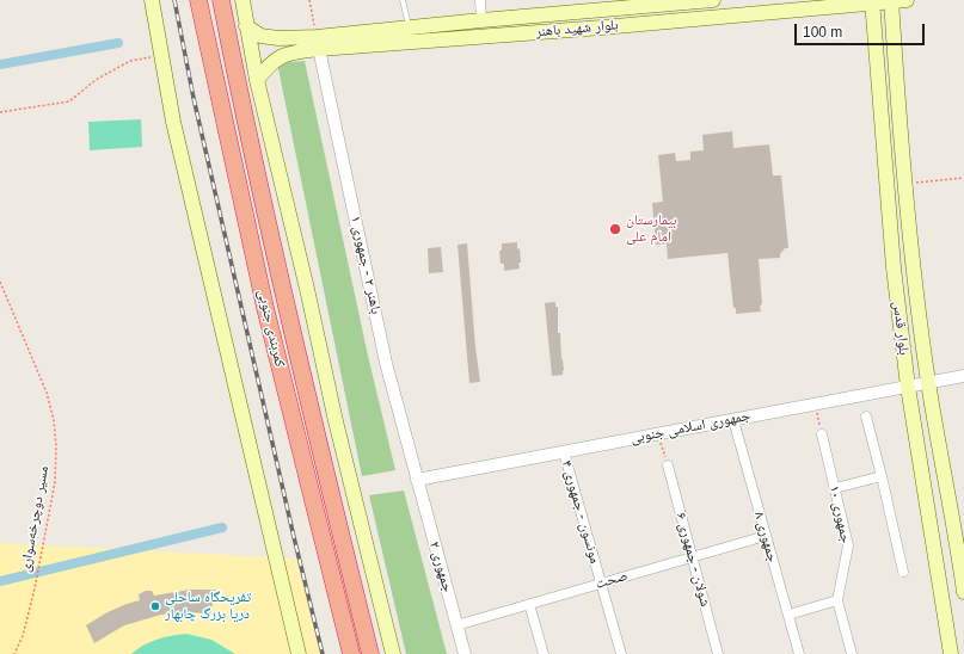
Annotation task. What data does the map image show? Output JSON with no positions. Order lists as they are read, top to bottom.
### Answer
{
  "streets": {
    "highway": ["کمربندی جنوبی"],
    "main road": ["بلوار شهید باهنر", "بلوار قدس"],
    "street": [
      "باهنر ۲ - جمهوری ۱",
      "جمهوری اسلامی جنوبی",
      "مونسون - جمهوری ۴",
      "جمهوری ۱۰",
      "جمهوری ۸",
      "شولان - جمهوری ۶",
      "جمهوری ۲",
      "صحت"
    ],
    "path": ["مسیر دوچرخه‌سواری"]
  },
  "crossings": [
    ["بلوار شهید باهنر", "باهنر ۲ - جمهوری ۱"],
    ["بلوار شهید باهنر", "بلوار قدس"],
    ["باهنر ۲ - جمهوری ۱", "جمهوری اسلامی جنوبی"],
    ["باهنر ۲ - جمهوری ۱", "جمهوری ۲"],
    ["بلوار قدس", "جمهوری اسلامی جنوبی"],
    ["جمهوری اسلامی جنوبی", "مونسون - جمهوری ۴"],
    ["جمهوری اسلامی جنوبی", "جمهوری ۸"],
    ["جمهوری اسلامی جنوبی", "جمهوری ۲"],
    ["مونسون - جمهوری ۴", "صحت"],
    ["جمهوری ۸", "صحت"],
    ["شولان - جمهوری ۶", "صحت"],
    ["جمهوری ۲", "صحت"]
  ],
  "places": ["بیمارستان امام علی", "تفریحگاه ساحلی دریا بزرگ چابهار"],
  "scale_bar": "100 m"
}
